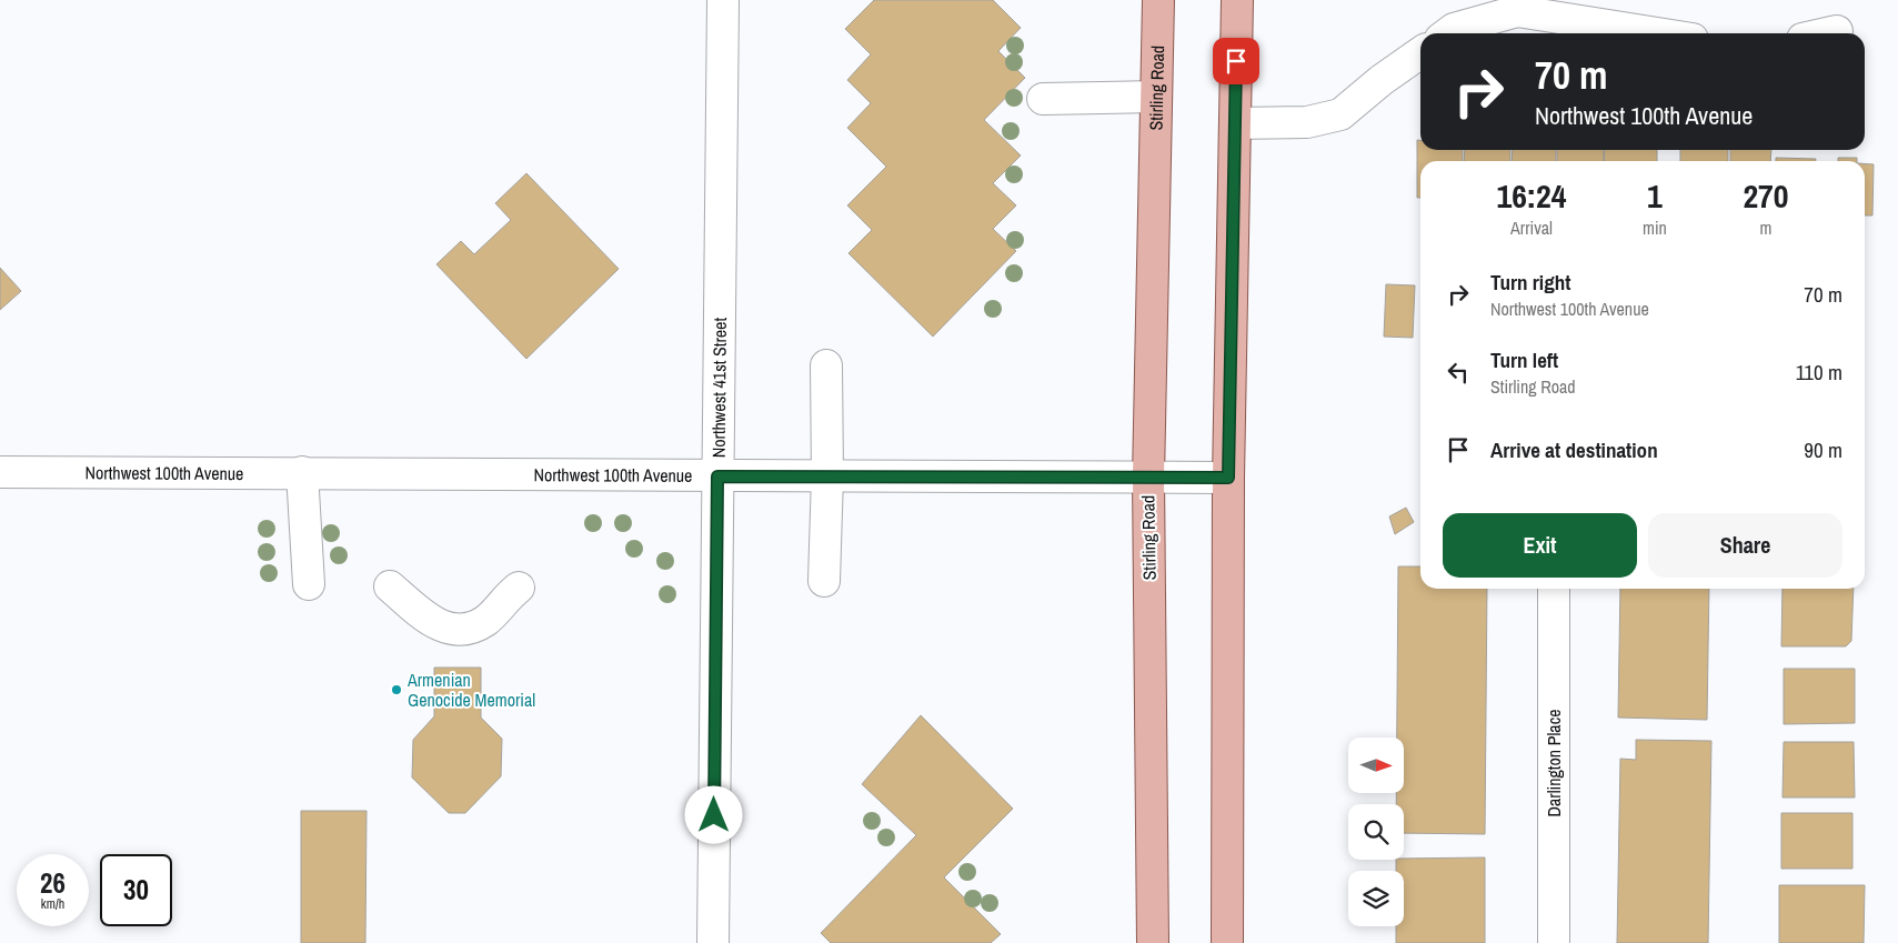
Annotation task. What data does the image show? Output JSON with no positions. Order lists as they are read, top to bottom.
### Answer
{
  "streets": {
    "main road": ["Stirling Road"],
    "street": ["Northwest 41st Street", "Northwest 100th Avenue", "Darlington Place"]
  },
  "crossings": [
    ["Stirling Road", "Northwest 100th Avenue"],
    ["Northwest 41st Street", "Northwest 100th Avenue"]
  ],
  "places": ["Armenian Genocide Memorial"],
  "north": "right",
  "page": {
    "turn": ["70 m", "Northwest 100th Avenue"],
    "eta": [
      "16:24",
      "Arrival",
      "1",
      "min",
      "270",
      "m"
    ],
    "list": [
      {
        "name": "Turn right",
        "note": "Northwest 100th Avenue",
        "value": "70 m"
      },
      {
        "name": "Turn left",
        "note": "Stirling Road",
        "value": "110 m"
      },
      {
        "name": "Arrive at destination",
        "value": "90 m"
      }
    ],
    "buttons": ["Exit", "Share"],
    "speed": "26 km/h",
    "limit": "30"
  }
}
